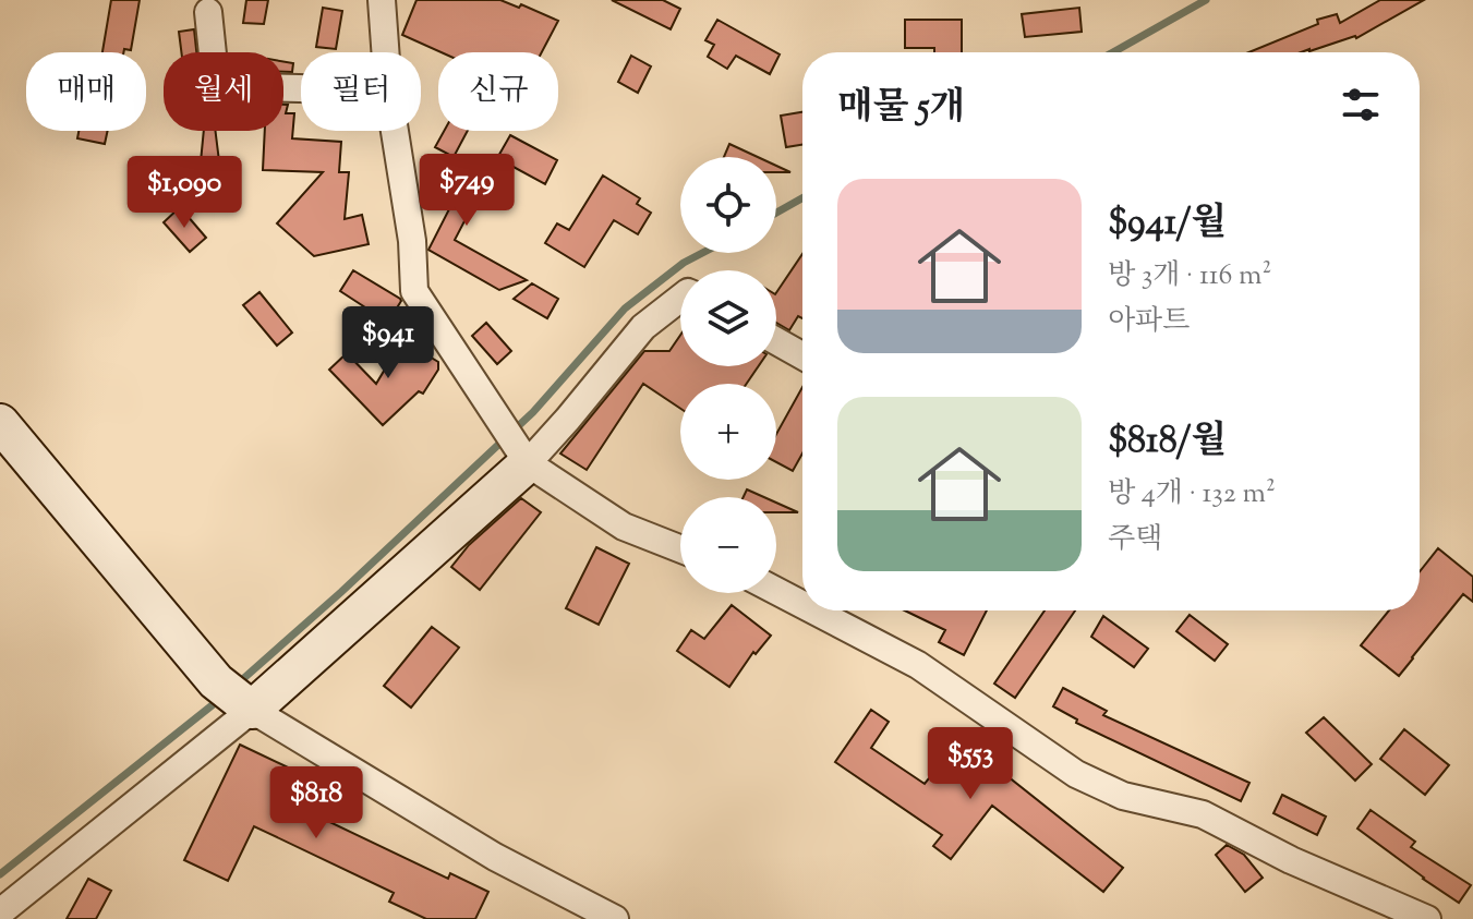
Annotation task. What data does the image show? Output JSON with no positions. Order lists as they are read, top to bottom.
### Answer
{
  "page": {
    "chip": [
      "매매",
      "월세",
      "필터",
      "신규"
    ],
    "heading": "매물 5개",
    "price": [
      "$749",
      "$1,090",
      "$941",
      "$553",
      "$818"
    ],
    "map_buttons": ["+", "−"],
    "list": [
      {
        "name": "$941/월",
        "note": "방 3개 · 116 m² · 아파트"
      },
      {
        "name": "$818/월",
        "note": "방 4개 · 132 m² · 주택"
      }
    ]
  }
}
